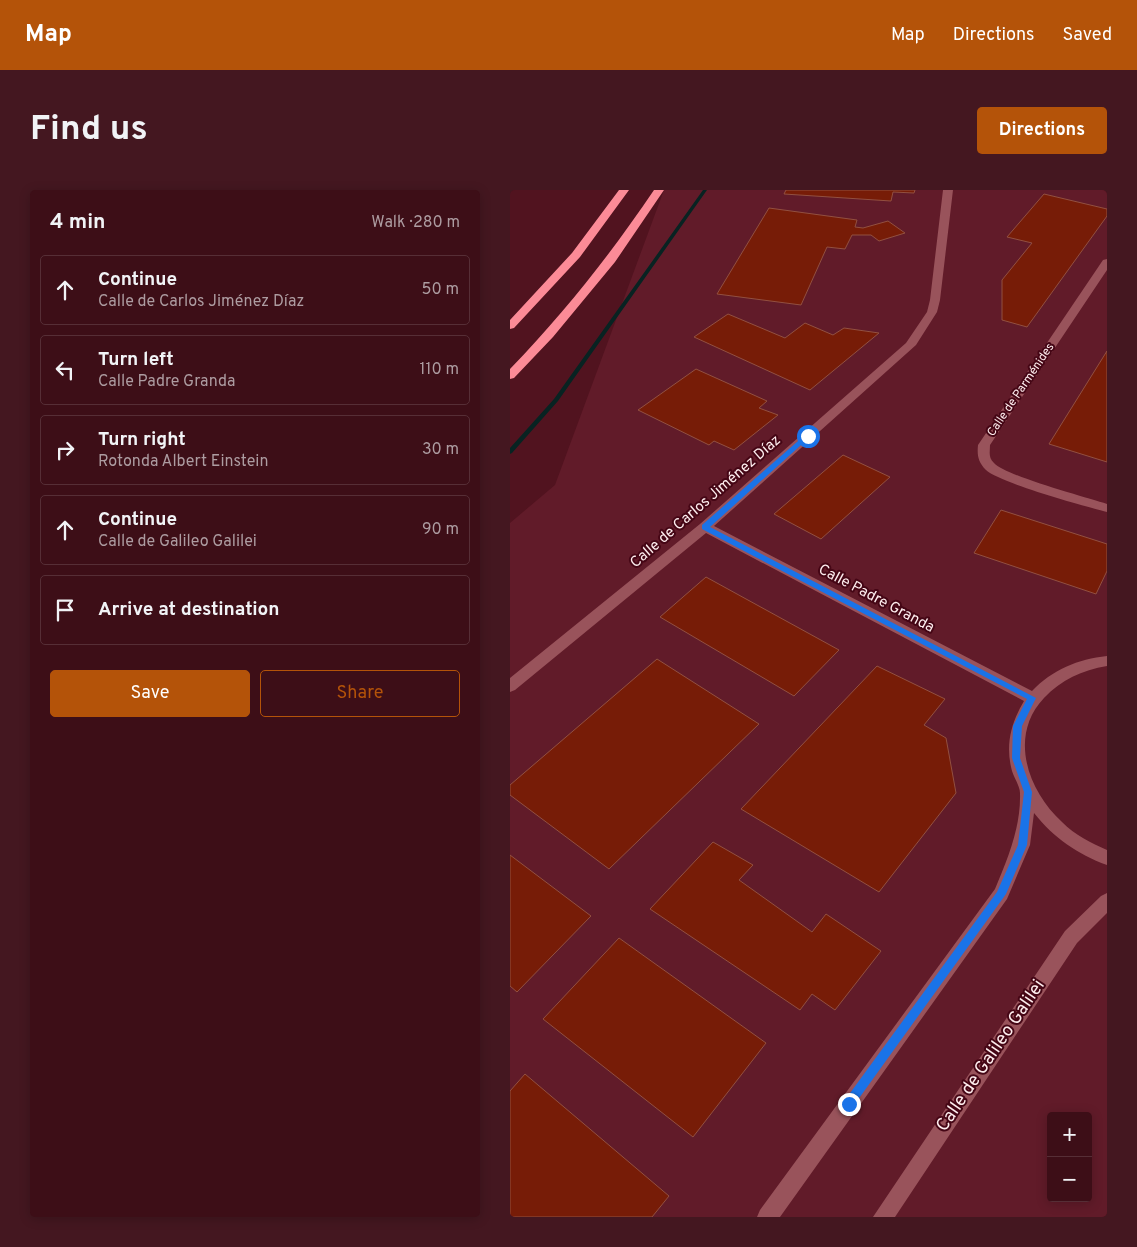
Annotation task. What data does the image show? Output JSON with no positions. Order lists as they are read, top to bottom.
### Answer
{
  "streets": {
    "street": [
      "Calle de Parménides",
      "Calle de Carlos Jiménez Díaz",
      "Calle Padre Granda",
      "Calle de Galileo Galilei"
    ]
  },
  "crossings": [
    ["Calle de Carlos Jiménez Díaz", "Calle Padre Granda"]
  ],
  "page": {
    "header": "Map",
    "nav": ["Map", "Directions", "Saved"],
    "buttons": [
      "Directions",
      ["Save", "Share"]
    ],
    "title": "Find us",
    "heading": ["4 min", "Walk · 280 m"],
    "list": [
      ["Continue", "Calle de Carlos Jiménez Díaz", "50 m"],
      ["Turn left", "Calle Padre Granda", "110 m"],
      ["Turn right", "Rotonda Albert Einstein", "30 m"],
      ["Continue", "Calle de Galileo Galilei", "90 m"],
      "Arrive at destination"
    ],
    "map_buttons": ["+", "−"]
  }
}
